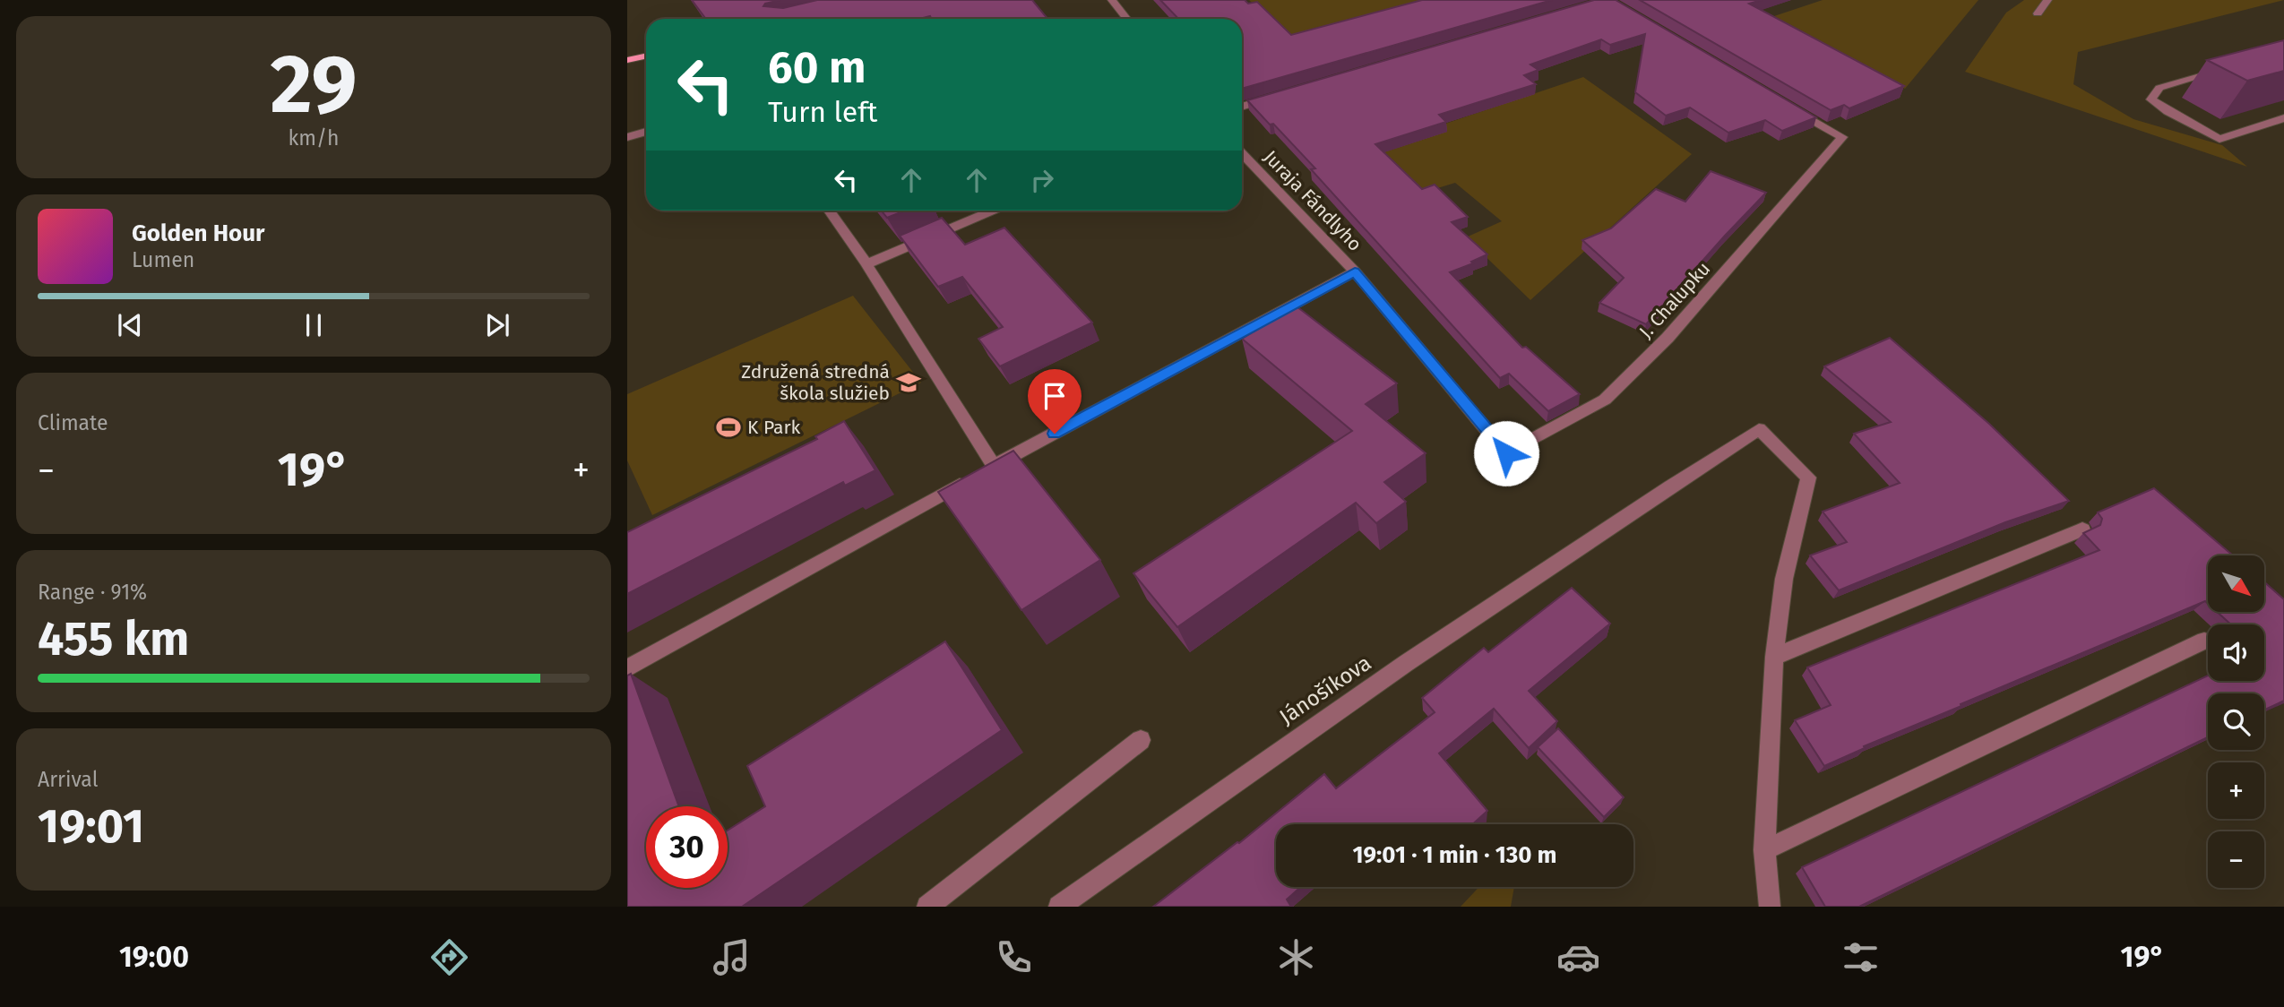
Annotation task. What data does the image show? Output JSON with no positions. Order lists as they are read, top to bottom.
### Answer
{
  "streets": {
    "street": ["Juraja Fándlyho", "J. Chalupku", "Jánošíkova"]
  },
  "crossings": [
    ["Juraja Fándlyho", "J. Chalupku"]
  ],
  "places": {
    "school or university": ["Združená stredná škola služieb"],
    "sports": ["K Park"]
  },
  "north": "bottom right",
  "page": {
    "tile": [
      ["29", "km/h"],
      "Climate",
      ["Range · 91%", "455 km"],
      ["Arrival", "19:01"]
    ],
    "turn": ["60 m", "Turn left"],
    "song": ["Golden Hour", "Lumen"],
    "heat": ["−", "19°", "+"],
    "map_buttons": ["+", "−"],
    "limit": "30",
    "trip": "19:01 · 1 min · 130 m",
    "tabs": ["19:00", "19°"]
  }
}
